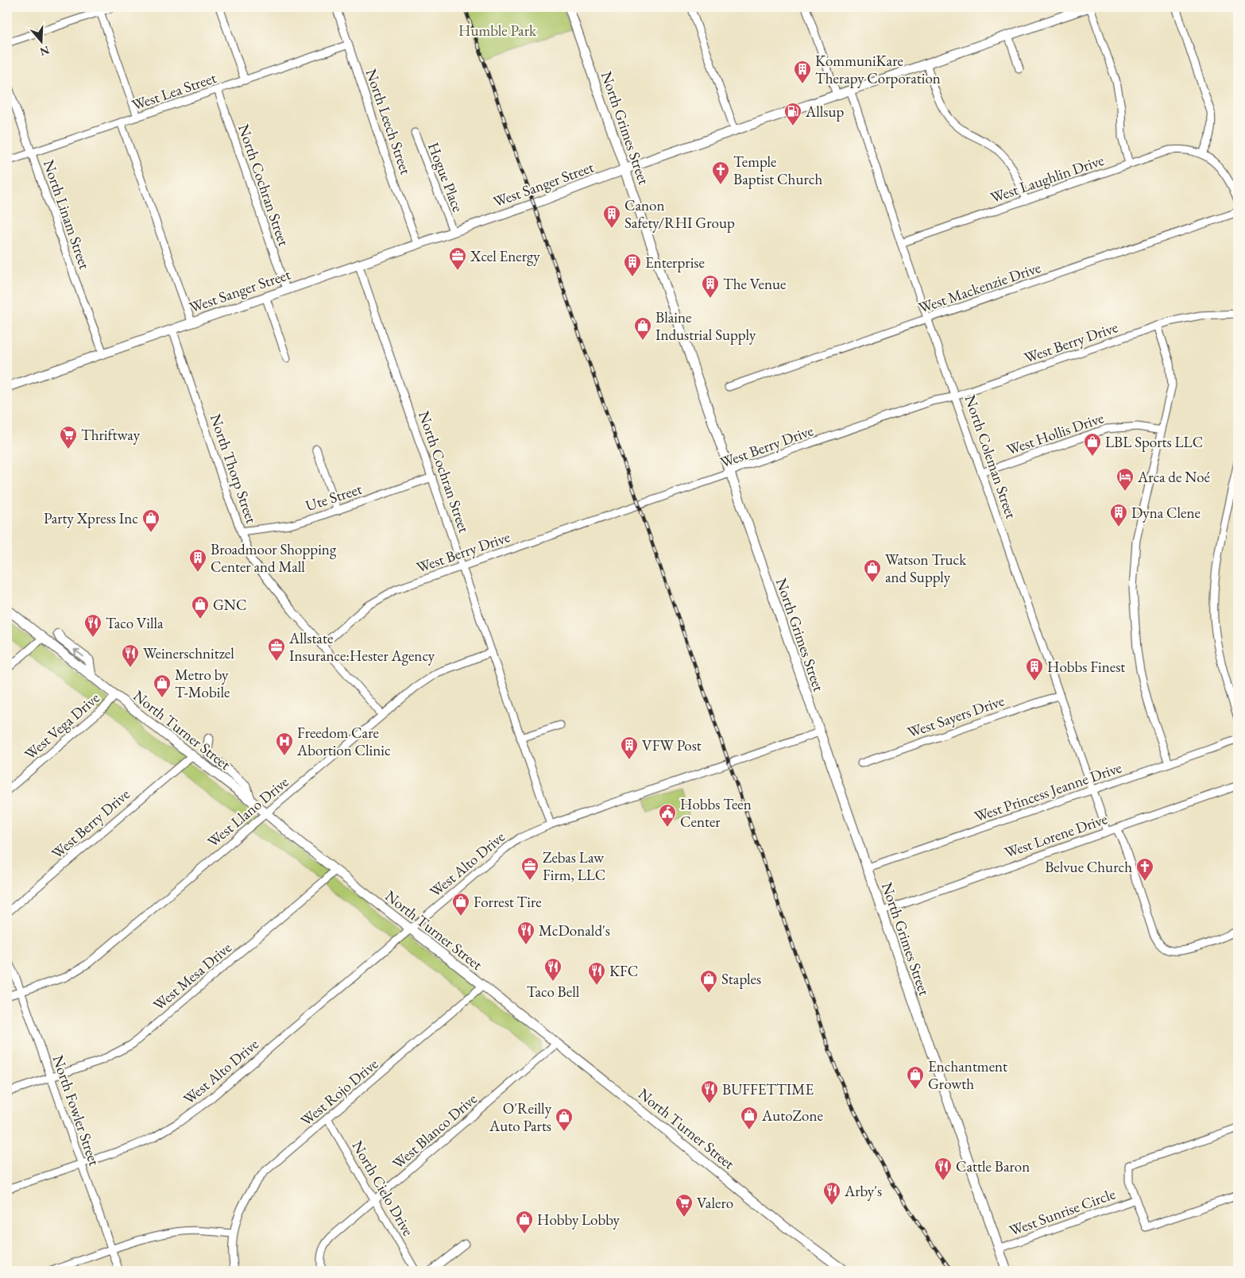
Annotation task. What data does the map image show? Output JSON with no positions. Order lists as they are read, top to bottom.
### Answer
{
  "streets": {
    "main road": ["North Grimes Street", "West Sanger Street", "North Turner Street"],
    "street": [
      "West Lea Street",
      "North Leech Street",
      "Hogue Place",
      "West Laughlin Drive",
      "North Cochran Street",
      "North Linam Street",
      "West Mackenzie Drive",
      "West Berry Drive",
      "West Hollis Drive",
      "North Coleman Street",
      "North Thorp Street",
      "Ute Street",
      "West Sayers Drive",
      "West Vega Drive",
      "West Princess Jeanne Drive",
      "West Llano Drive",
      "West Lorene Drive",
      "West Alto Drive",
      "West Mesa Drive",
      "West Rojo Drive",
      "North Fowler Street",
      "West Blanco Drive",
      "North Cielo Drive",
      "West Sunrise Circle"
    ]
  },
  "crossings": [
    ["West Lea Street", "North Leech Street"],
    ["West Lea Street", "North Cochran Street"],
    ["West Lea Street", "North Linam Street"],
    ["North Leech Street", "West Sanger Street"],
    ["North Grimes Street", "West Sanger Street"],
    ["North Grimes Street", "West Berry Drive"],
    ["North Grimes Street", "West Princess Jeanne Drive"],
    ["North Grimes Street", "West Lorene Drive"],
    ["North Grimes Street", "West Alto Drive"],
    ["North Grimes Street", "West Sunrise Circle"],
    ["Hogue Place", "West Sanger Street"],
    ["West Laughlin Drive", "North Coleman Street"],
    ["West Sanger Street", "North Cochran Street"],
    ["West Sanger Street", "North Linam Street"],
    ["West Sanger Street", "North Coleman Street"],
    ["West Sanger Street", "North Thorp Street"],
    ["North Cochran Street", "West Berry Drive"],
    ["North Cochran Street", "Ute Street"],
    ["North Cochran Street", "West Llano Drive"],
    ["North Cochran Street", "West Alto Drive"],
    ["West Mackenzie Drive", "North Coleman Street"],
    ["West Berry Drive", "North Coleman Street"],
    ["West Berry Drive", "North Thorp Street"],
    ["West Berry Drive", "North Turner Street"],
    ["West Hollis Drive", "North Coleman Street"],
    ["North Coleman Street", "West Sayers Drive"],
    ["North Coleman Street", "West Princess Jeanne Drive"],
    ["North Coleman Street", "West Lorene Drive"],
    ["North Thorp Street", "Ute Street"],
    ["North Thorp Street", "West Llano Drive"],
    ["West Vega Drive", "North Turner Street"],
    ["North Turner Street", "West Llano Drive"],
    ["North Turner Street", "West Alto Drive"],
    ["North Turner Street", "West Mesa Drive"],
    ["North Turner Street", "West Rojo Drive"],
    ["North Turner Street", "West Blanco Drive"],
    ["West Llano Drive", "North Fowler Street"],
    ["West Alto Drive", "North Fowler Street"],
    ["West Mesa Drive", "North Fowler Street"],
    ["West Rojo Drive", "North Cielo Drive"],
    ["West Blanco Drive", "North Cielo Drive"]
  ],
  "parks": ["Humble Park"],
  "places": {
    "building": [
      "KommuniKare Therapy Corporation",
      "Canon Safety/RHI Group",
      "Enterprise",
      "The Venue",
      "Dyna Clene",
      "Broadmoor Shopping Center and Mall",
      "Hobbs Finest",
      "VFW Post"
    ],
    "fuel station": ["Allsup"],
    "church": ["Temple Baptist Church", "Belvue Church"],
    "office": ["Xcel Energy", "Allstate Insurance:Hester Agency", "Zebas Law Firm, LLC"],
    "shop": [
      "Blaine Industrial Supply",
      "LBL Sports LLC",
      "Party Xpress Inc",
      "Watson Truck and Supply",
      "GNC",
      "Metro by T-Mobile",
      "Forrest Tire",
      "Staples",
      "Enchantment Growth",
      "AutoZone",
      "O'Reilly Auto Parts",
      "Hobby Lobby"
    ],
    "supermarket": ["Thriftway", "Valero"],
    "hotel": ["Arca de Noé"],
    "restaurant": [
      "Taco Villa",
      "Weinerschnitzel",
      "McDonald's",
      "Taco Bell",
      "KFC",
      "BUFFETTIME",
      "Cattle Baron",
      "Arby's"
    ],
    "hospital": ["Freedom Care Abortion Clinic"],
    "public building": ["Hobbs Teen Center"]
  },
  "north": "bottom"
}
